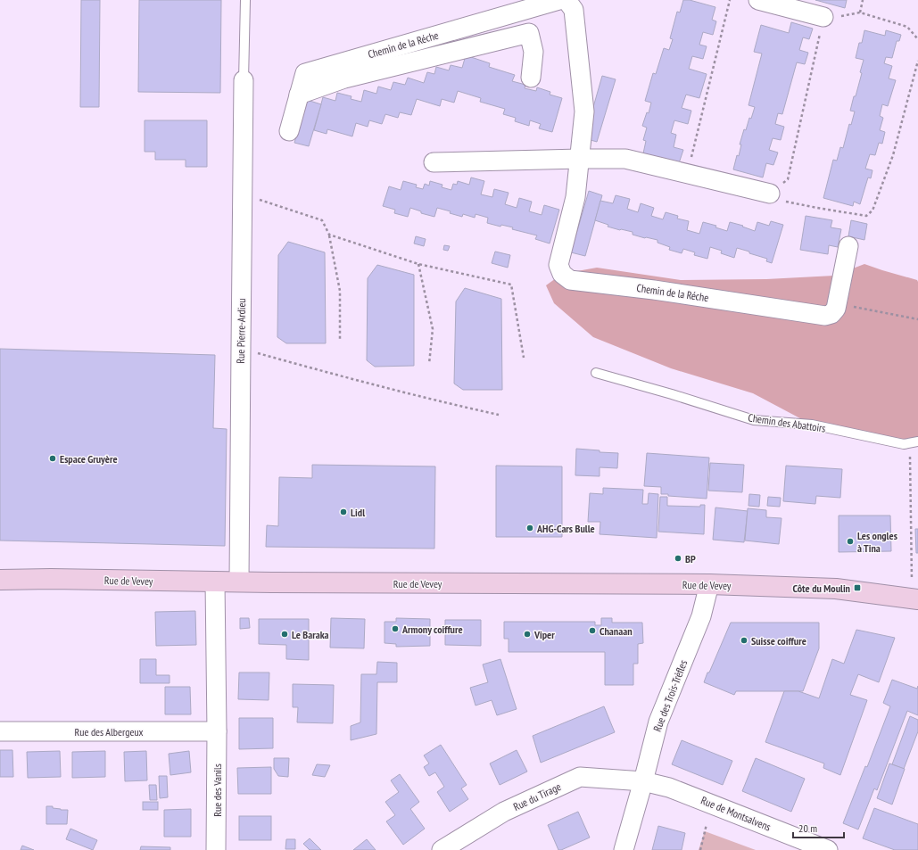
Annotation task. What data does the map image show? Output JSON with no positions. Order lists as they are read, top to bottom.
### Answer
{
  "streets": {
    "main road": ["Rue de Vevey"],
    "street": [
      "Chemin de la Réche",
      "Rue Pierre-Ardieu",
      "Rue des Trois-Trèfles",
      "Rue des Albergeux",
      "Rue des Vanils",
      "Rue du Tirage",
      "Rue de Montsalvens"
    ],
    "lane": ["Chemin des Abattoirs"]
  },
  "crossings": [
    ["Rue Pierre-Ardieu", "Rue de Vevey"],
    ["Rue de Vevey", "Rue des Trois-Trèfles"],
    ["Rue de Vevey", "Rue des Vanils"],
    ["Rue des Trois-Trèfles", "Rue du Tirage"],
    ["Rue des Trois-Trèfles", "Rue de Montsalvens"],
    ["Rue des Albergeux", "Rue des Vanils"],
    ["Rue du Tirage", "Rue de Montsalvens"]
  ],
  "places": {
    "other": [
      "Espace Gruyère",
      "Lidl",
      "AHG-Cars Bulle",
      "Les ongles à Tina",
      "BP",
      "Armony coiffure",
      "Chanaan",
      "Le Baraka",
      "Viper",
      "Suisse coiffure"
    ],
    "transit": ["Côte du Moulin"]
  },
  "scale_bar": "20 m"
}
